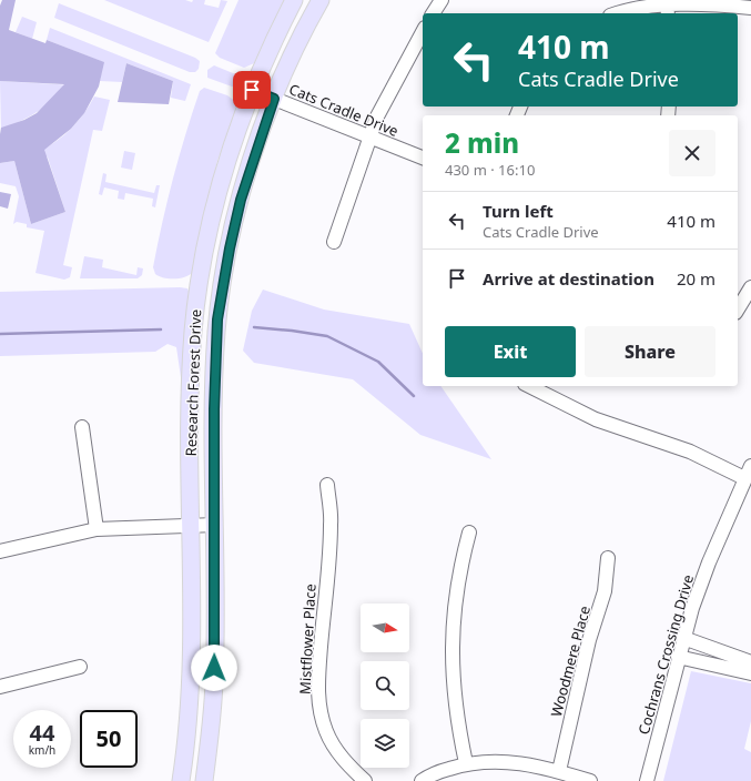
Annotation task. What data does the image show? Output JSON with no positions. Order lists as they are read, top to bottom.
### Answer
{
  "streets": {
    "main road": ["Research Forest Drive"],
    "street": [
      "Cats Cradle Drive",
      "Mistflower Place",
      "Cochrans Crossing Drive",
      "Woodmere Place"
    ]
  },
  "crossings": [
    ["Cats Cradle Drive", "Research Forest Drive"]
  ],
  "north": "right",
  "page": {
    "turn": ["410 m", "Cats Cradle Drive"],
    "heading": ["2 min", "430 m · 16:10"],
    "list": [
      {
        "name": "Turn left",
        "note": "Cats Cradle Drive",
        "value": "410 m"
      },
      {
        "name": "Arrive at destination",
        "value": "20 m"
      }
    ],
    "buttons": ["Exit", "Share"],
    "speed": "44 km/h",
    "limit": "50"
  }
}
